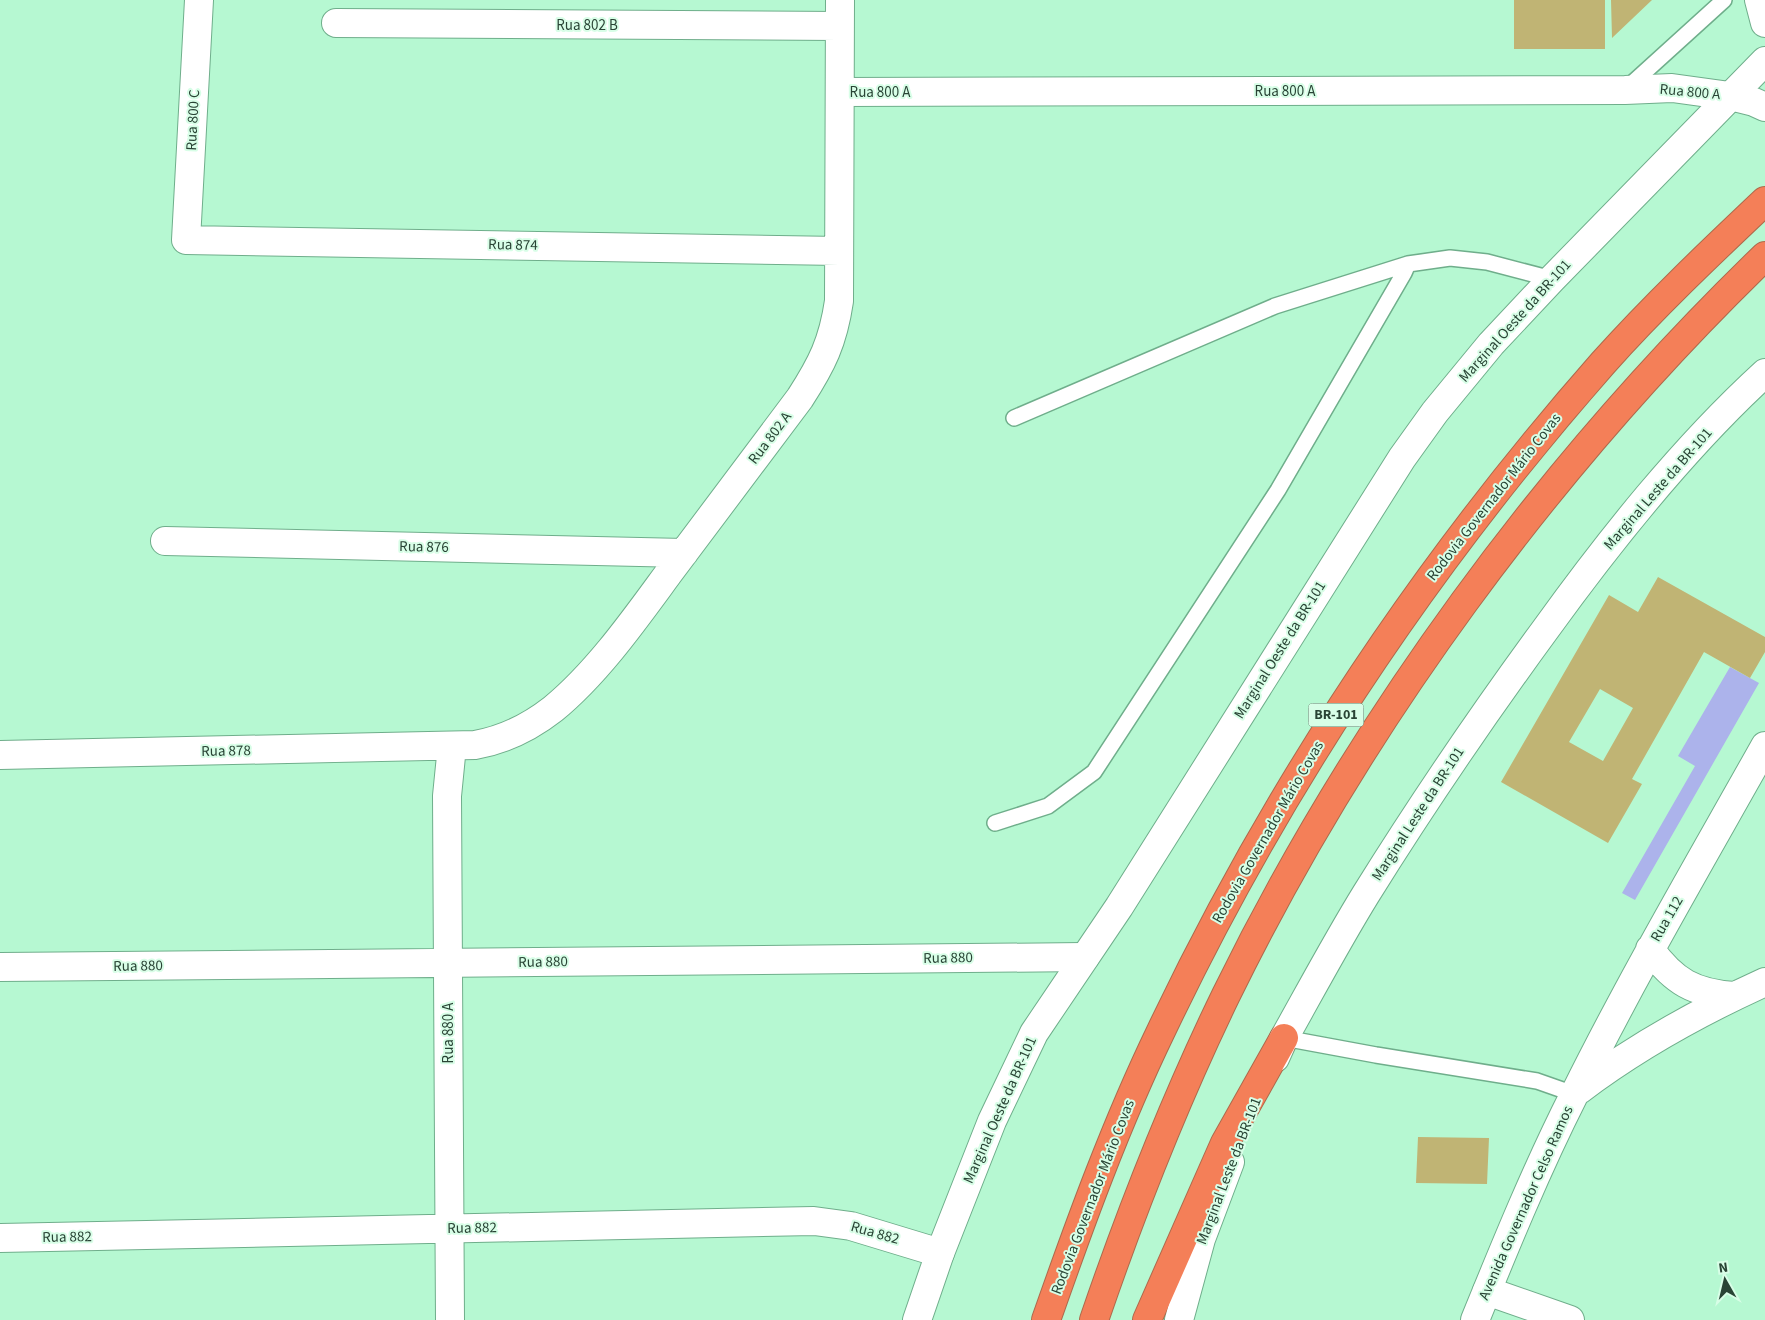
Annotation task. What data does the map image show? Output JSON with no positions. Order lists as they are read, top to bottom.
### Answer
{
  "streets": {
    "highway": ["Rodovia Governador Mário Covas", "BR-101"],
    "street": [
      "Rua 802 B",
      "Rua 800 A",
      "Rua 800 C",
      "Rua 874",
      "Marginal Oeste da BR-101",
      "Rua 802 A",
      "Marginal Leste da BR-101",
      "Rua 876",
      "Rua 878",
      "Rua 112",
      "Rua 880",
      "Rua 880 A",
      "Avenida Governador Celso Ramos",
      "Rua 882"
    ]
  },
  "crossings": [
    ["Rua 802 B", "Rua 802 A"],
    ["Rua 800 A", "Marginal Oeste da BR-101"],
    ["Rua 800 A", "Rua 802 A"],
    ["Rua 800 C", "Rua 874"],
    ["Rua 874", "Rua 802 A"],
    ["Marginal Oeste da BR-101", "Rua 880"],
    ["Marginal Oeste da BR-101", "Rua 882"],
    ["Rua 802 A", "Rua 876"],
    ["Rua 802 A", "Rua 878"],
    ["Rua 802 A", "Rua 880 A"],
    ["Rua 878", "Rua 880 A"],
    ["Rua 112", "Avenida Governador Celso Ramos"],
    ["Rua 880", "Rua 880 A"],
    ["Rua 880 A", "Rua 882"]
  ],
  "north": "top"
}
